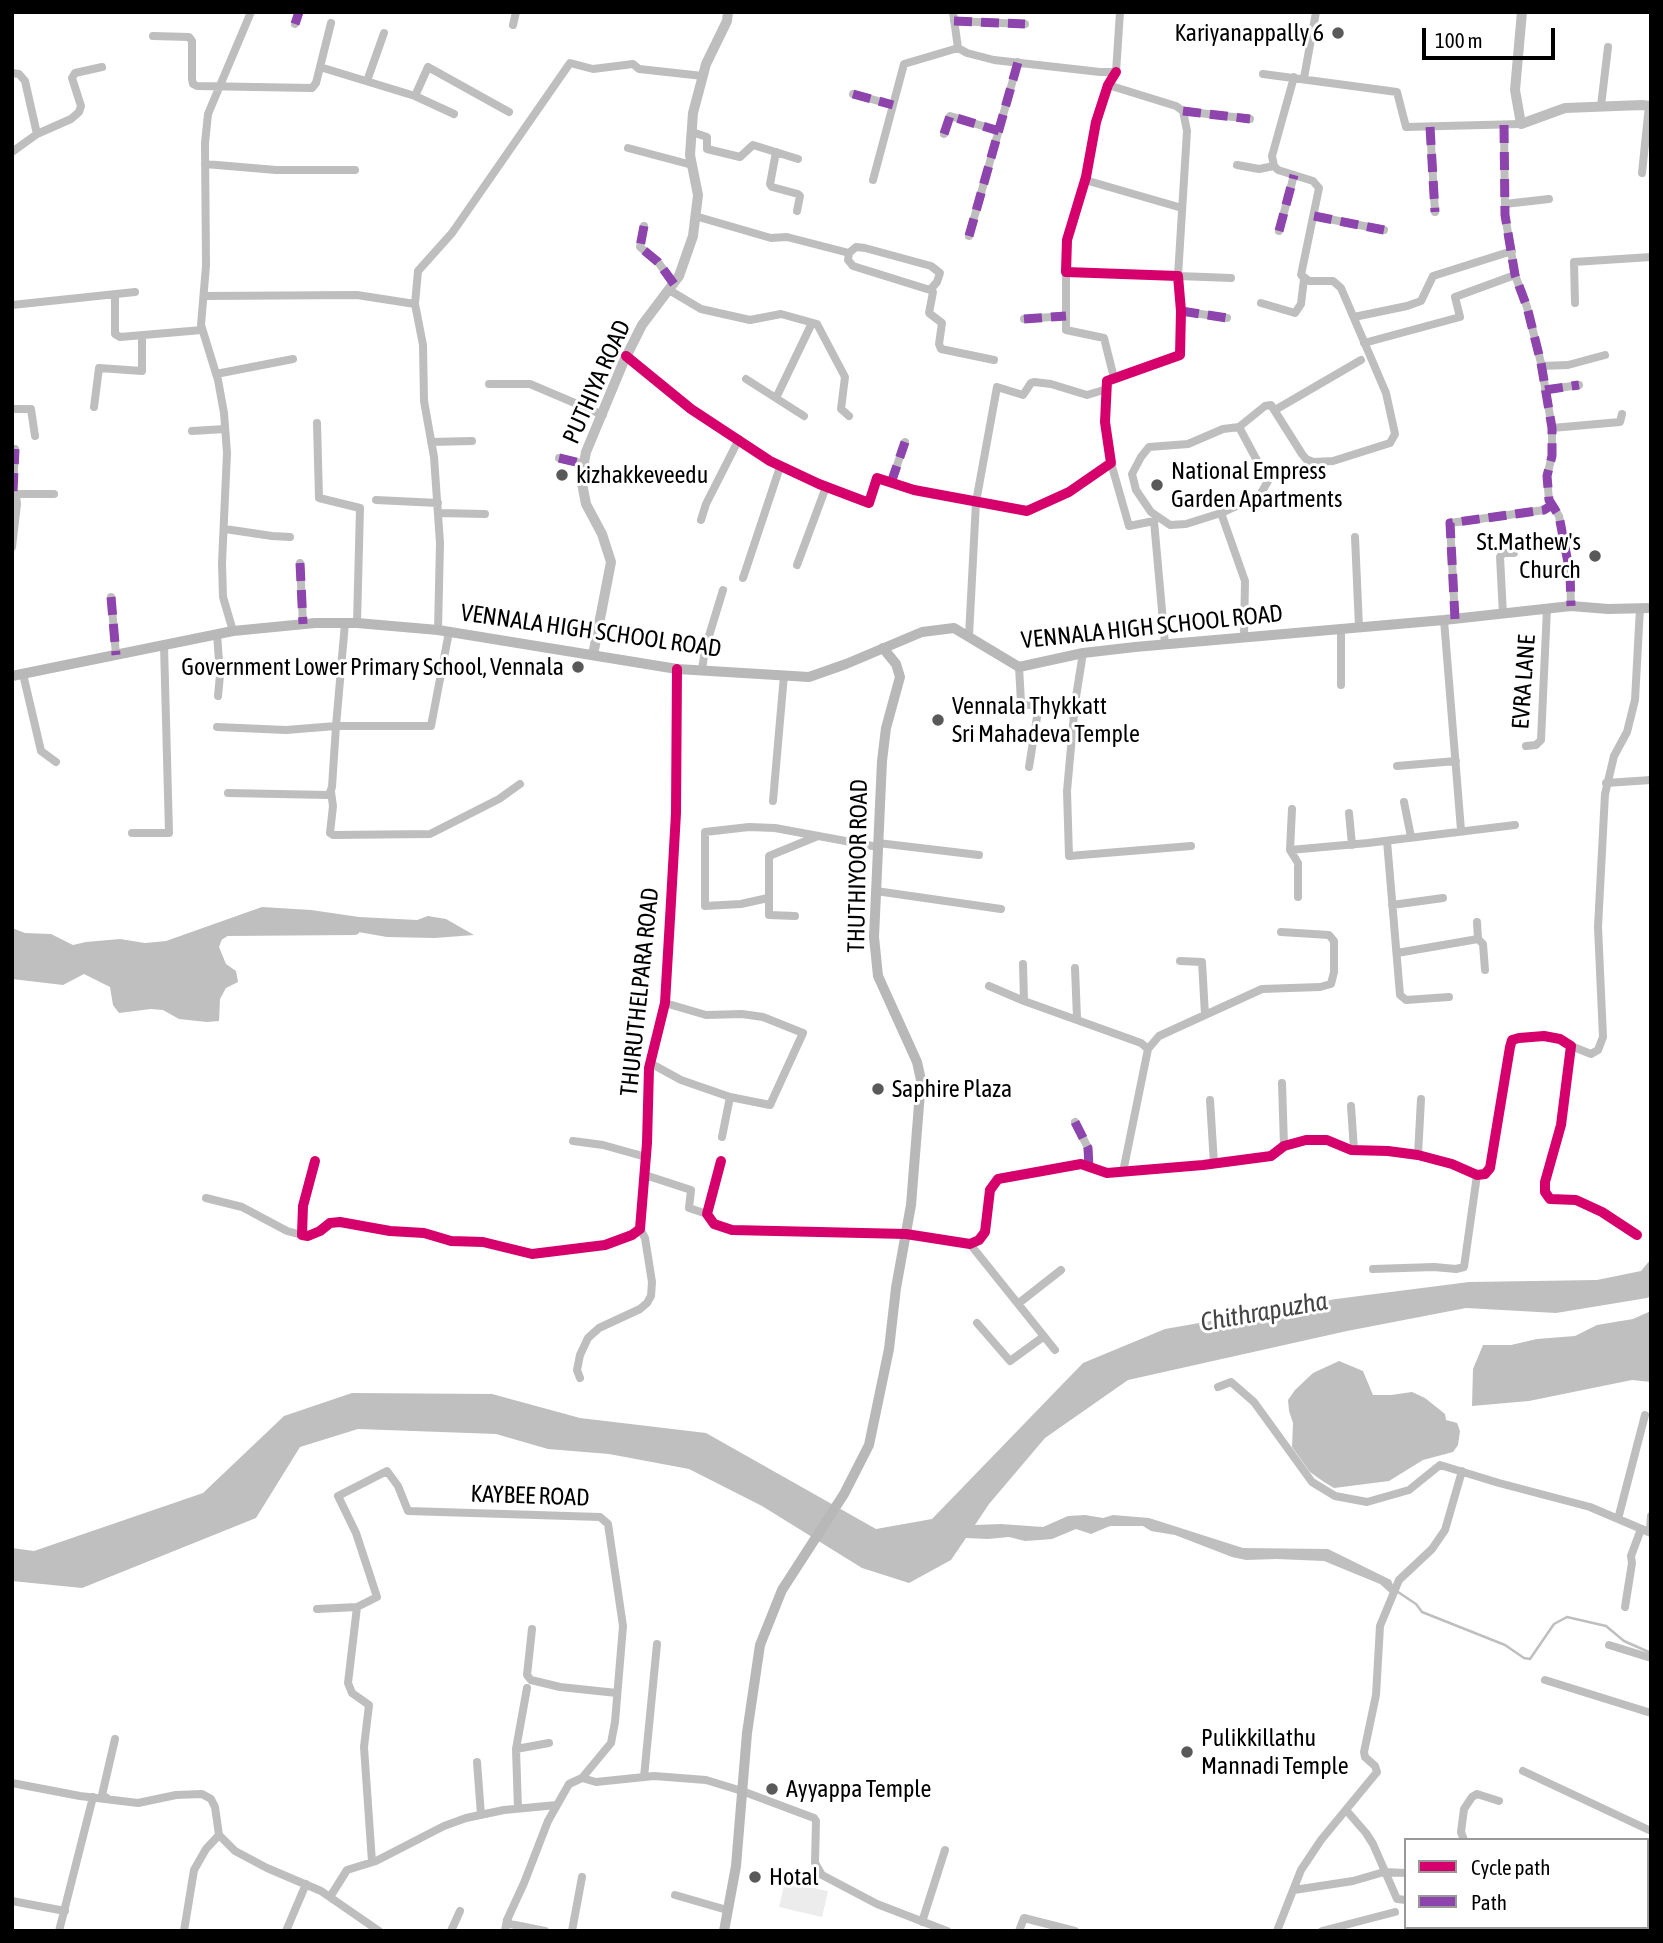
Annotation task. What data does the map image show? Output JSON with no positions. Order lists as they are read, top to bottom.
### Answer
{
  "streets": {
    "main road": ["VENNALA HIGH SCHOOL ROAD", "THUTHIYOOR ROAD"],
    "street": [
      "PUTHIYA ROAD",
      "EVRA LANE",
      "THURUTHELPARA ROAD",
      "KAYBEE ROAD"
    ]
  },
  "crossings": [
    ["PUTHIYA ROAD", "VENNALA HIGH SCHOOL ROAD"],
    ["VENNALA HIGH SCHOOL ROAD", "EVRA LANE"],
    ["VENNALA HIGH SCHOOL ROAD", "THUTHIYOOR ROAD"],
    ["VENNALA HIGH SCHOOL ROAD", "THURUTHELPARA ROAD"]
  ],
  "water": ["Chithrapuzha"],
  "places": [
    "Kariyanappally 6",
    "kizhakkeveedu",
    "National Empress Garden Apartments",
    "St.Mathew's Church",
    "Government Lower Primary School, Vennala",
    "Vennala Thykkatt Sri Mahadeva Temple",
    "Saphire Plaza",
    "Pulikkillathu Mannadi Temple",
    "Ayyappa Temple",
    "Hotal"
  ],
  "legend": ["Cycle path", "Path"],
  "scale_bar": "100 m"
}
